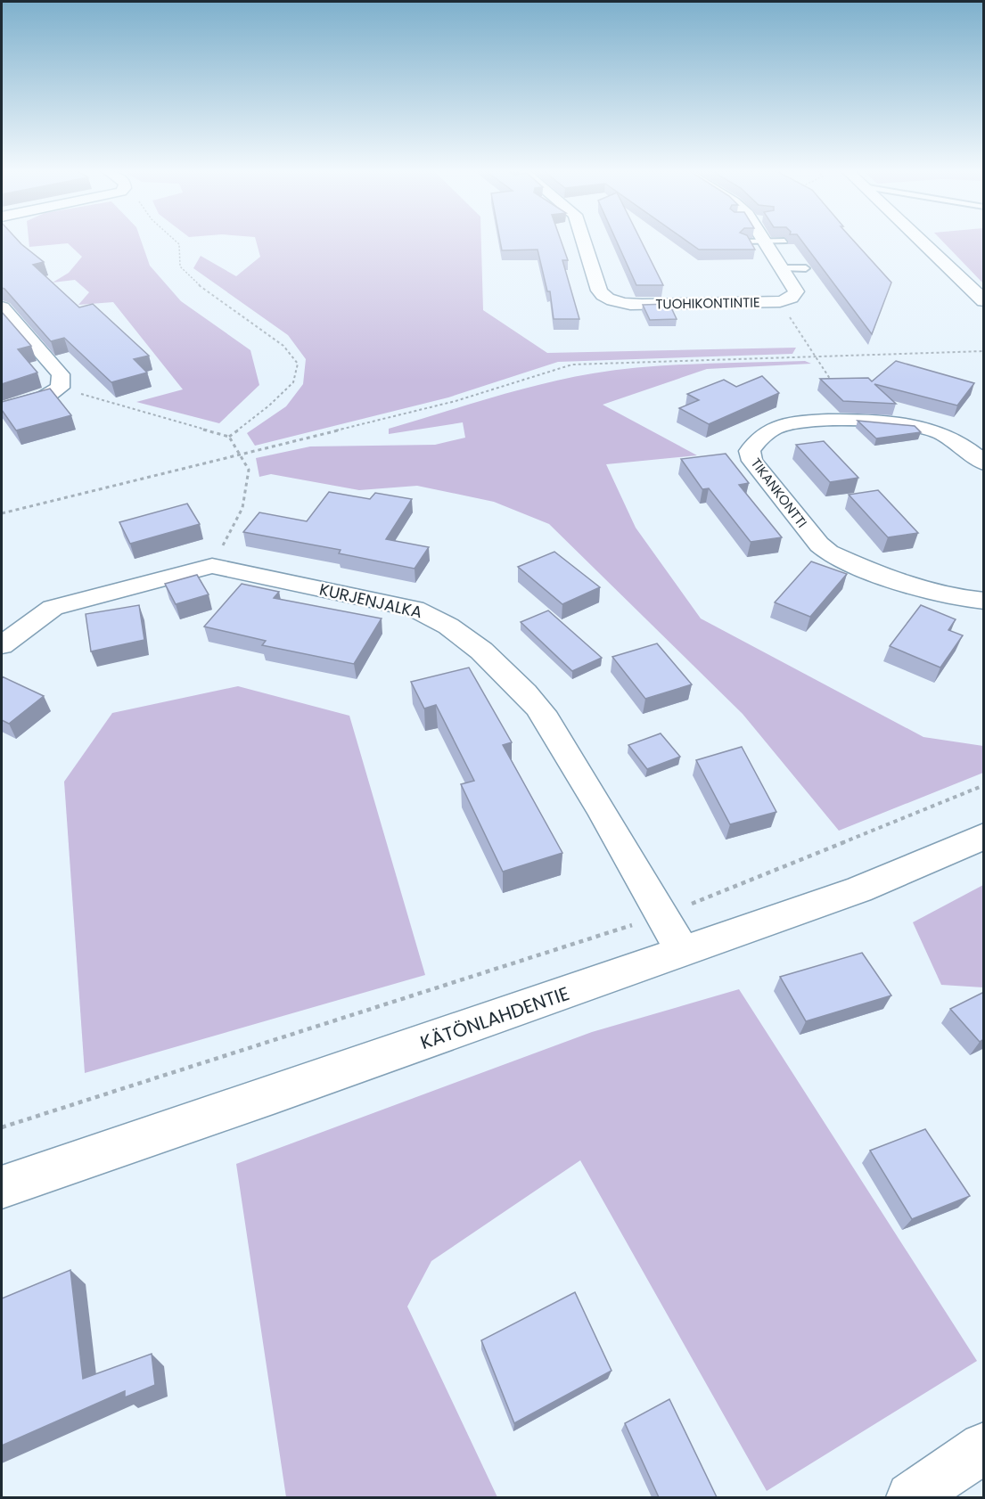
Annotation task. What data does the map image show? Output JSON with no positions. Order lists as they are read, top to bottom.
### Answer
{
  "streets": {
    "street": [
      "TUOHIKONTINTIE",
      "TIKANKONTTI",
      "KURJENJALKA",
      "KÄTÖNLAHDENTIE"
    ]
  },
  "crossings": [
    ["KURJENJALKA", "KÄTÖNLAHDENTIE"]
  ]
}
